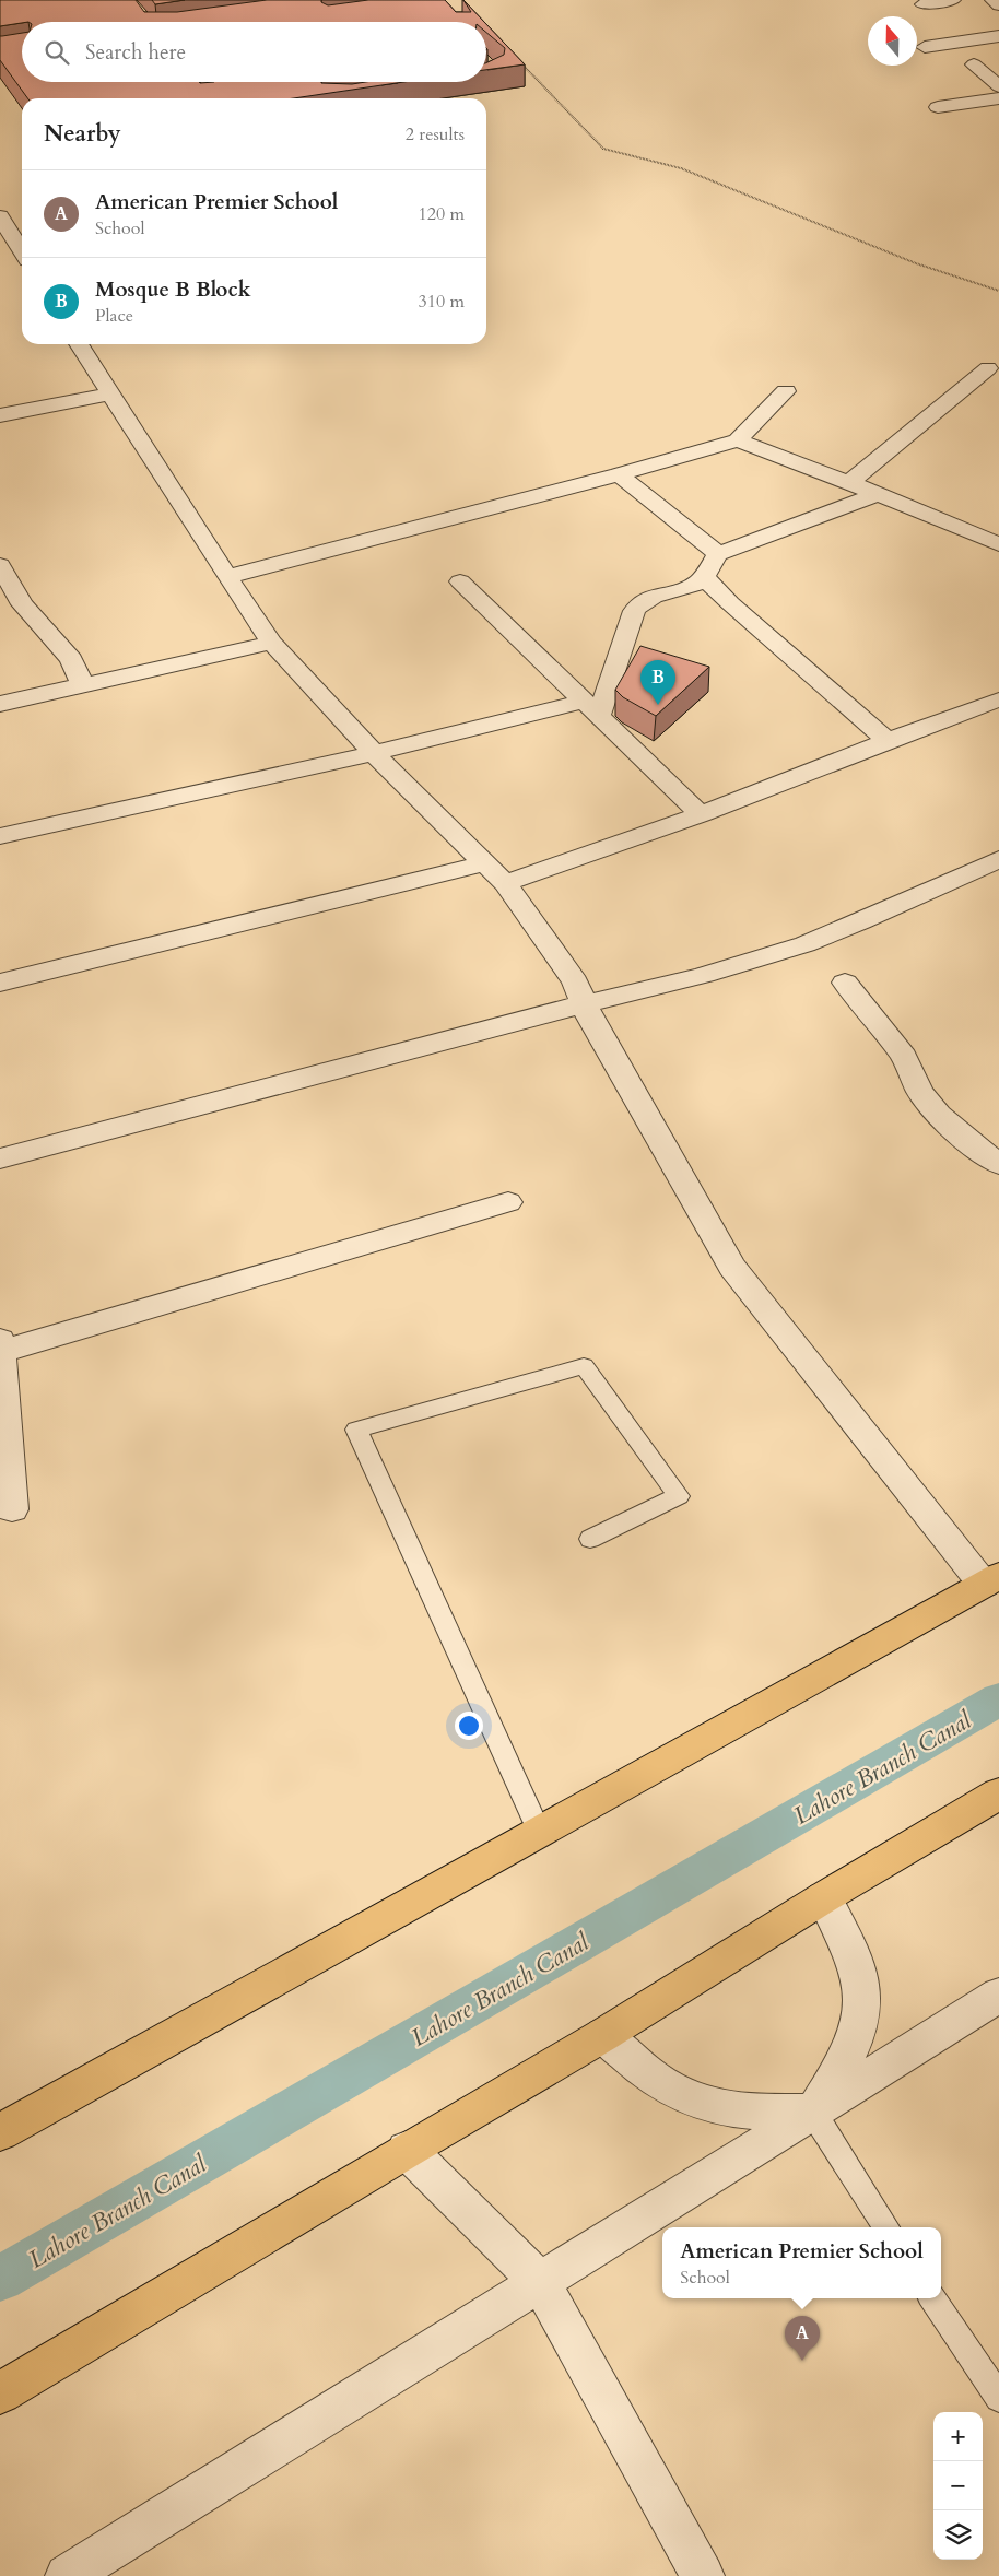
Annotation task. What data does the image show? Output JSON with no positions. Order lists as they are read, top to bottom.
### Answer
{
  "water": ["Lahore Branch Canal"],
  "north": "top",
  "page": {
    "search": "Search here",
    "heading": ["Nearby", "2 results"],
    "list": [
      {
        "mark": "A",
        "name": "American Premier School",
        "note": "School",
        "value": "120 m"
      },
      {
        "mark": "B",
        "name": "Mosque B Block",
        "note": "Place",
        "value": "310 m"
      }
    ],
    "pins": ["B", "A"],
    "popup": ["American Premier School", "School"],
    "map_buttons": ["+", "−"]
  }
}
